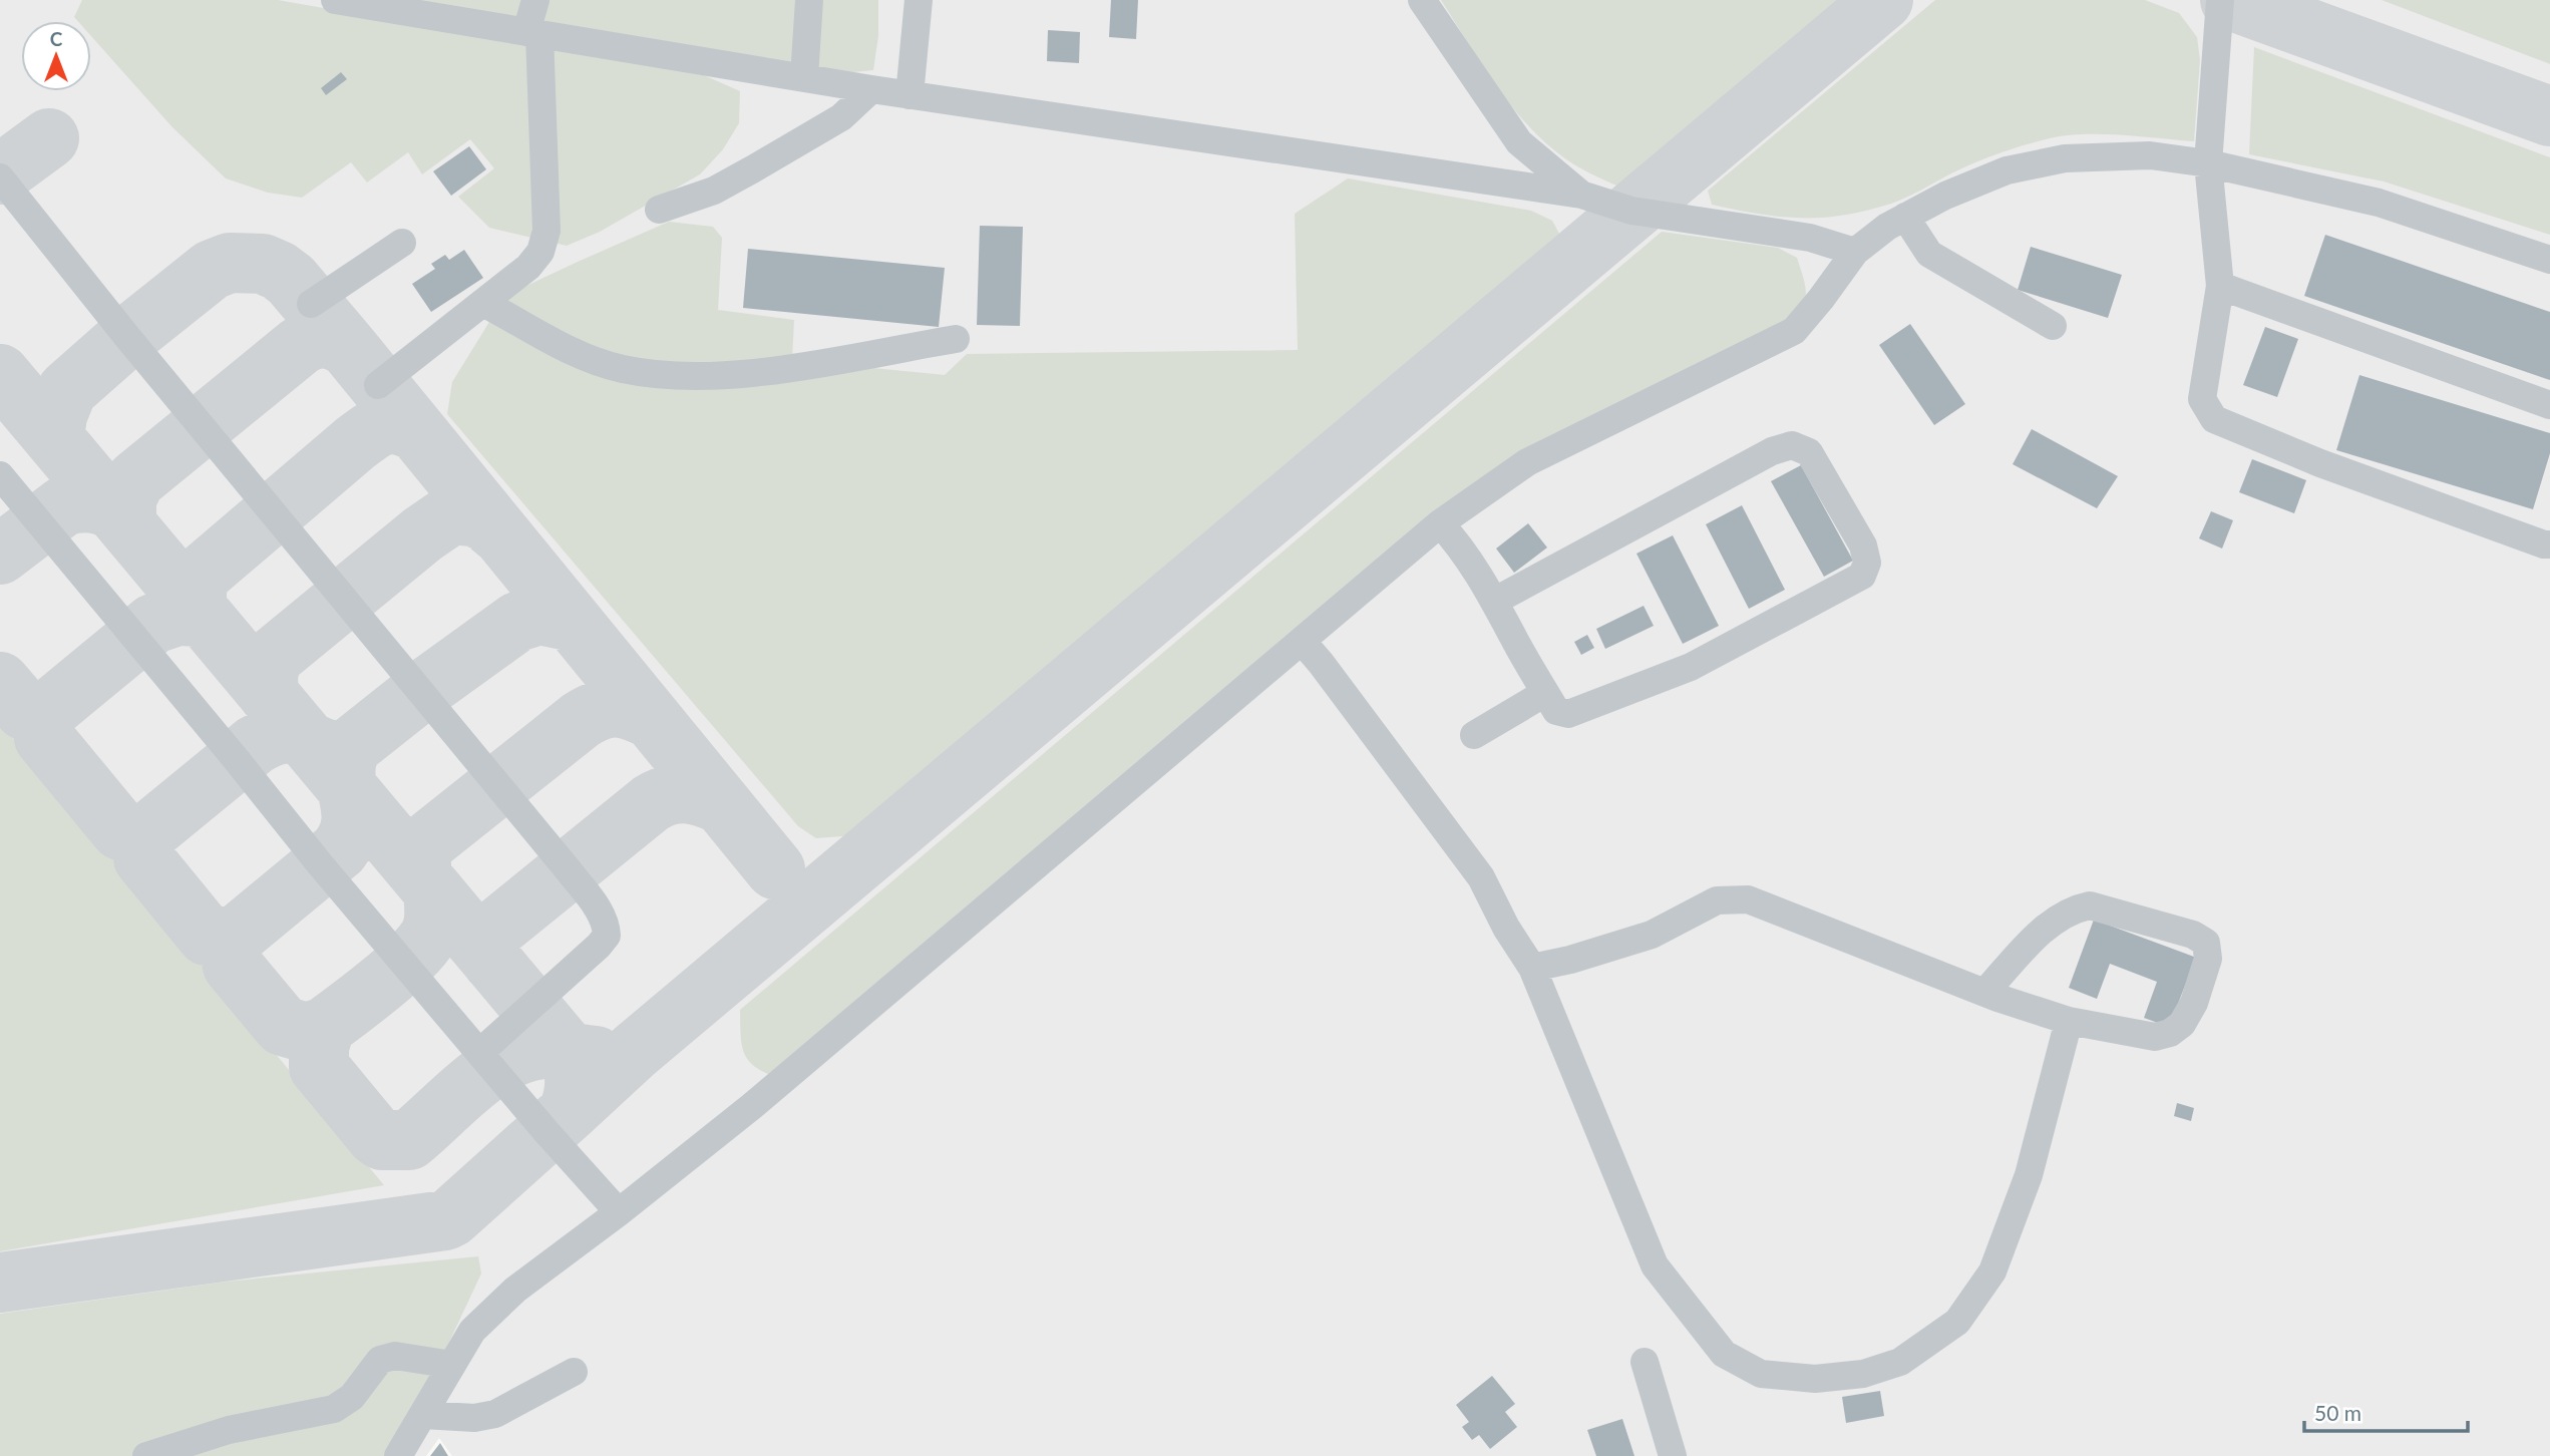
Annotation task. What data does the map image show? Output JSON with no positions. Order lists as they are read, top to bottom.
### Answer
{
  "scale_bar": "50 m",
  "north": "top"
}
